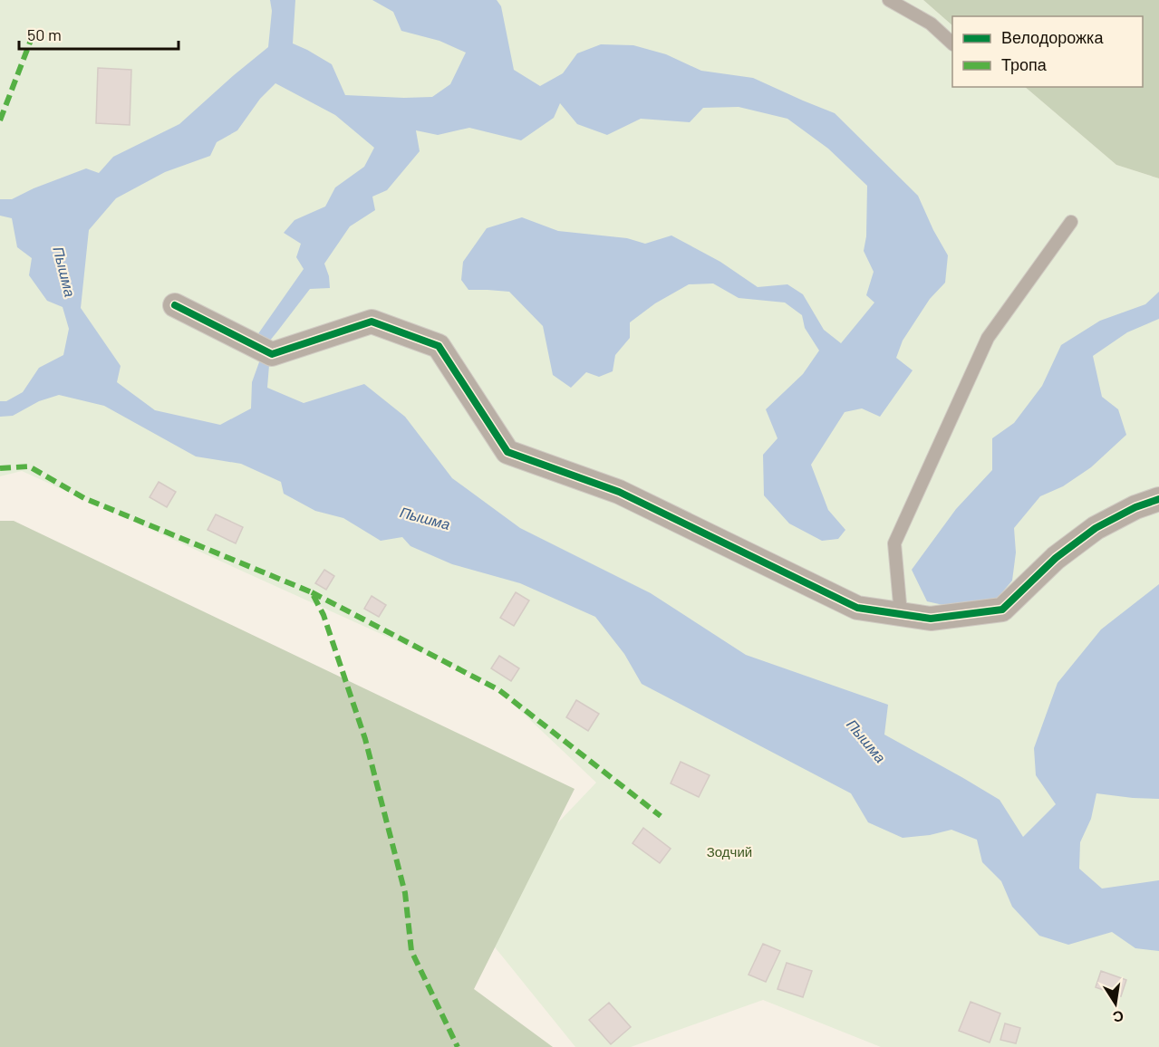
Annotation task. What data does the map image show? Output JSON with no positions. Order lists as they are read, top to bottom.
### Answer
{
  "water": ["Пышма"],
  "parks": ["Зодчий"],
  "legend": ["Велодорожка", "Тропа"],
  "scale_bar": "50 m",
  "north": "bottom"
}
